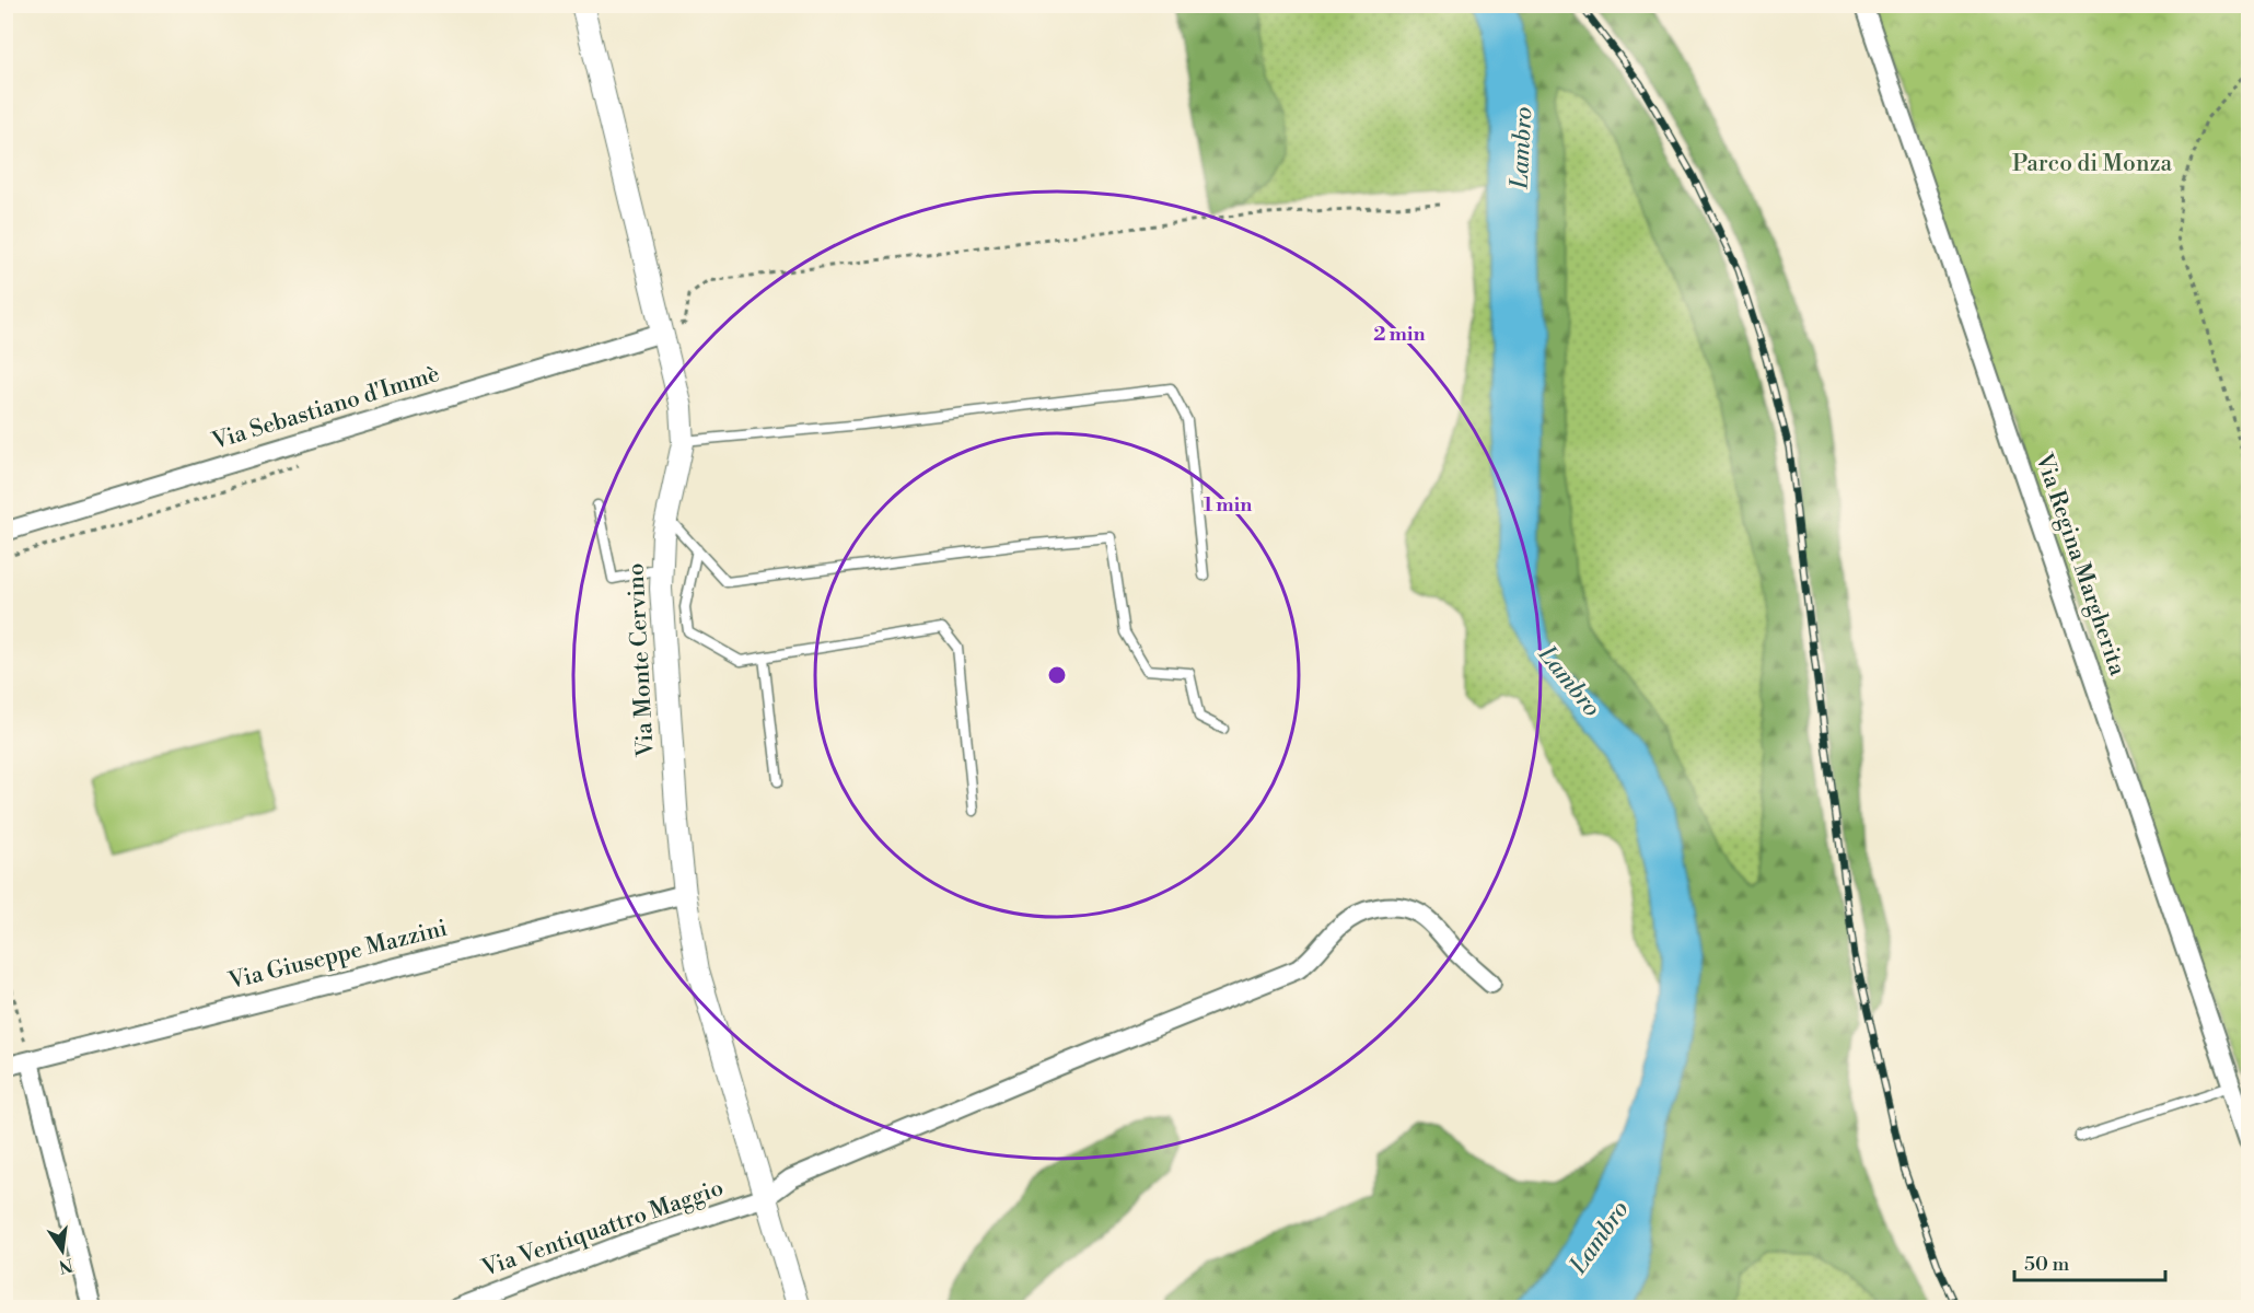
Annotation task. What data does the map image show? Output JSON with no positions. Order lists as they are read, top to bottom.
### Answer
{
  "streets": {
    "street": [
      "Via Sebastiano d'Immè",
      "Via Regina Margherita",
      "Via Monte Cervino",
      "Via Giuseppe Mazzini",
      "Via Ventiquattro Maggio"
    ]
  },
  "crossings": [
    ["Via Sebastiano d'Immè", "Via Monte Cervino"],
    ["Via Monte Cervino", "Via Giuseppe Mazzini"],
    ["Via Monte Cervino", "Via Ventiquattro Maggio"]
  ],
  "water": ["Lambro"],
  "parks": ["Parco di Monza"],
  "scale_bar": "50 m",
  "north": "bottom",
  "rings": ["2 min", "1 min"]
}
